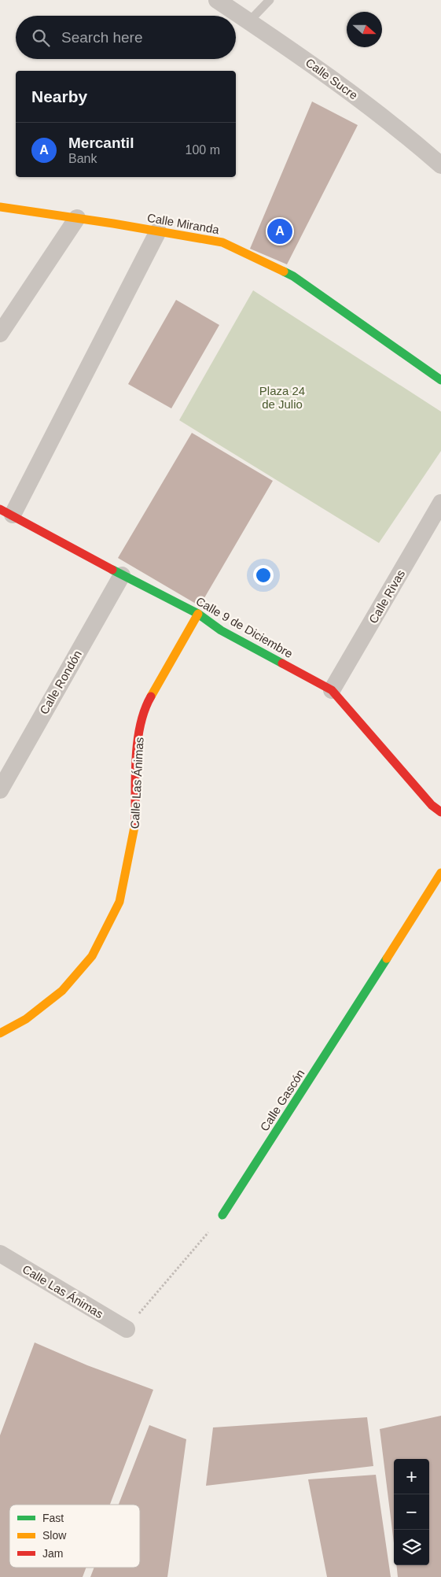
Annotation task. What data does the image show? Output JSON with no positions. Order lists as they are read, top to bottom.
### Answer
{
  "streets": {
    "street": [
      "Calle Sucre",
      "Calle Miranda",
      "Calle Rivas",
      "Calle 9 de Diciembre",
      "Calle Rondón",
      "Calle Las Ánimas",
      "Calle Gascón"
    ]
  },
  "crossings": [
    ["Calle Rivas", "Calle 9 de Diciembre"],
    ["Calle 9 de Diciembre", "Calle Rondón"],
    ["Calle 9 de Diciembre", "Calle Las Ánimas"]
  ],
  "parks": ["Plaza 24 de Julio"],
  "legend": ["Fast", "Slow", "Jam"],
  "north": "right",
  "page": {
    "search": "Search here",
    "heading": "Nearby",
    "list": [
      {
        "mark": "A",
        "name": "Mercantil",
        "note": "Bank",
        "value": "100 m"
      }
    ],
    "pins": "A",
    "map_buttons": ["+", "−"]
  }
}
